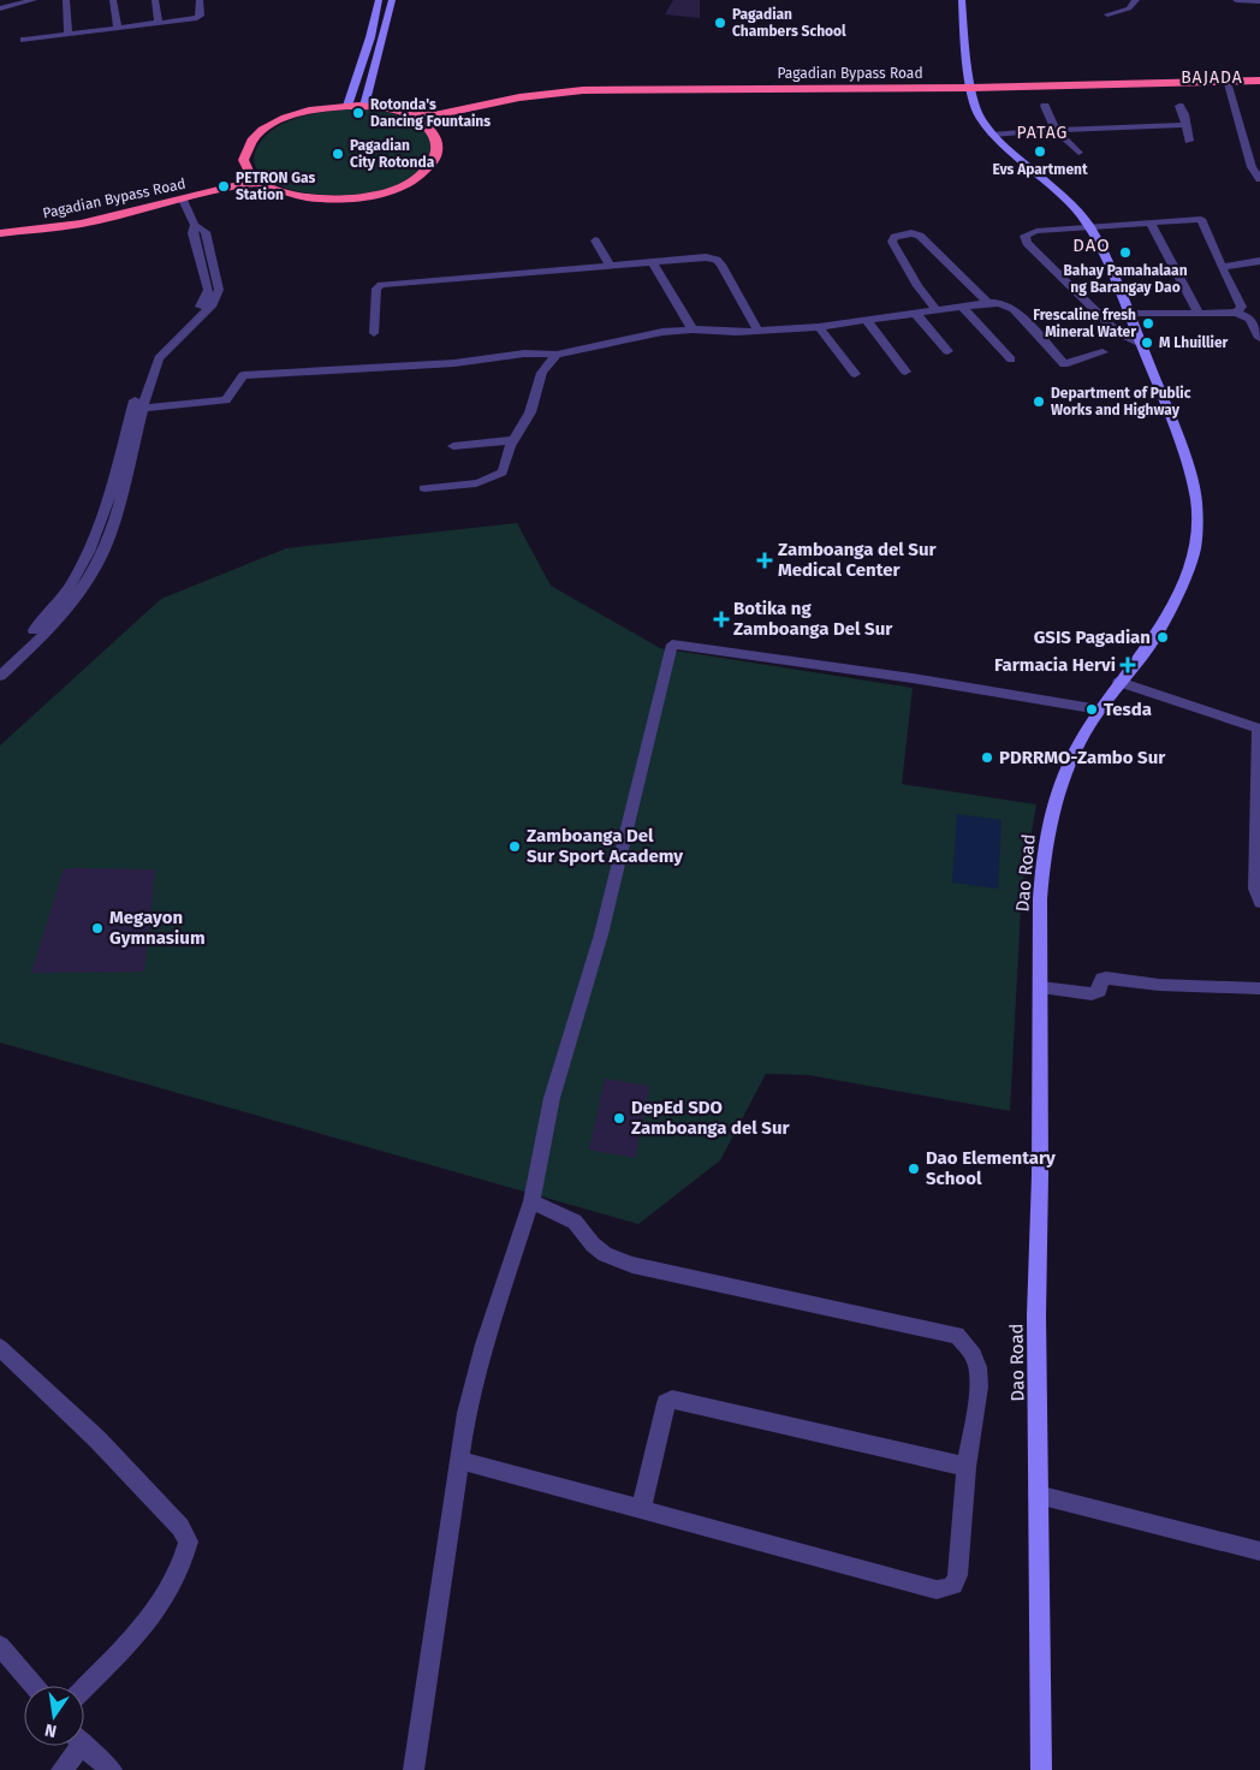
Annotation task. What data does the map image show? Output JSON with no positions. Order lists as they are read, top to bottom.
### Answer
{
  "streets": {
    "highway": ["Pagadian Bypass Road"],
    "street": ["Dao Road"]
  },
  "crossings": [
    ["Pagadian Bypass Road", "Dao Road"]
  ],
  "districts": ["BAJADA", "PATAG", "DAO"],
  "places": {
    "other": [
      "Pagadian Chambers School",
      "Rotonda's Dancing Fountains",
      "Evs Apartment",
      "Pagadian City Rotonda",
      "PETRON Gas Station",
      "Bahay Pamahalaan ng Barangay Dao",
      "Frescaline fresh Mineral Water",
      "M Lhuillier",
      "Department of Public Works and Highway",
      "GSIS Pagadian",
      "Tesda",
      "PDRRMO-Zambo Sur",
      "Zamboanga Del Sur Sport Academy",
      "Megayon Gymnasium",
      "DepEd SDO Zamboanga del Sur",
      "Dao Elementary School"
    ],
    "health": ["Zamboanga del Sur Medical Center", "Botika ng Zamboanga Del Sur", "Farmacia Hervi"]
  },
  "north": "bottom"
}
